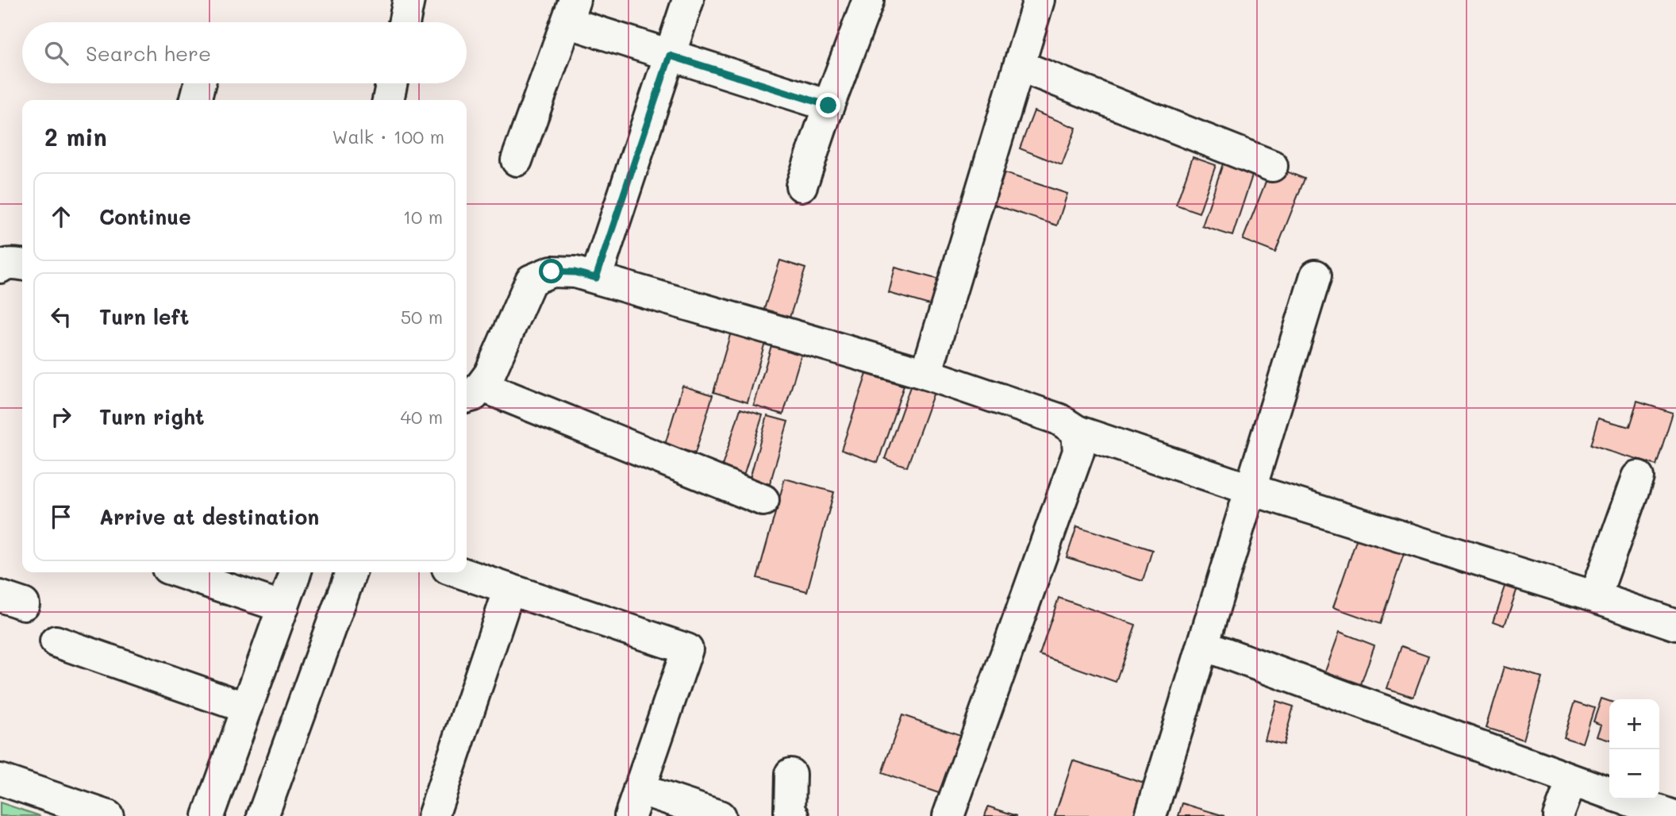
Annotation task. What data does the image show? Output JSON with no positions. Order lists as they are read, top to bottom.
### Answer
{
  "page": {
    "search": "Search here",
    "heading": ["2 min", "Walk · 100 m"],
    "list": [
      ["Continue", "10 m"],
      ["Turn left", "50 m"],
      ["Turn right", "40 m"],
      "Arrive at destination"
    ],
    "map_buttons": ["+", "−"]
  }
}
